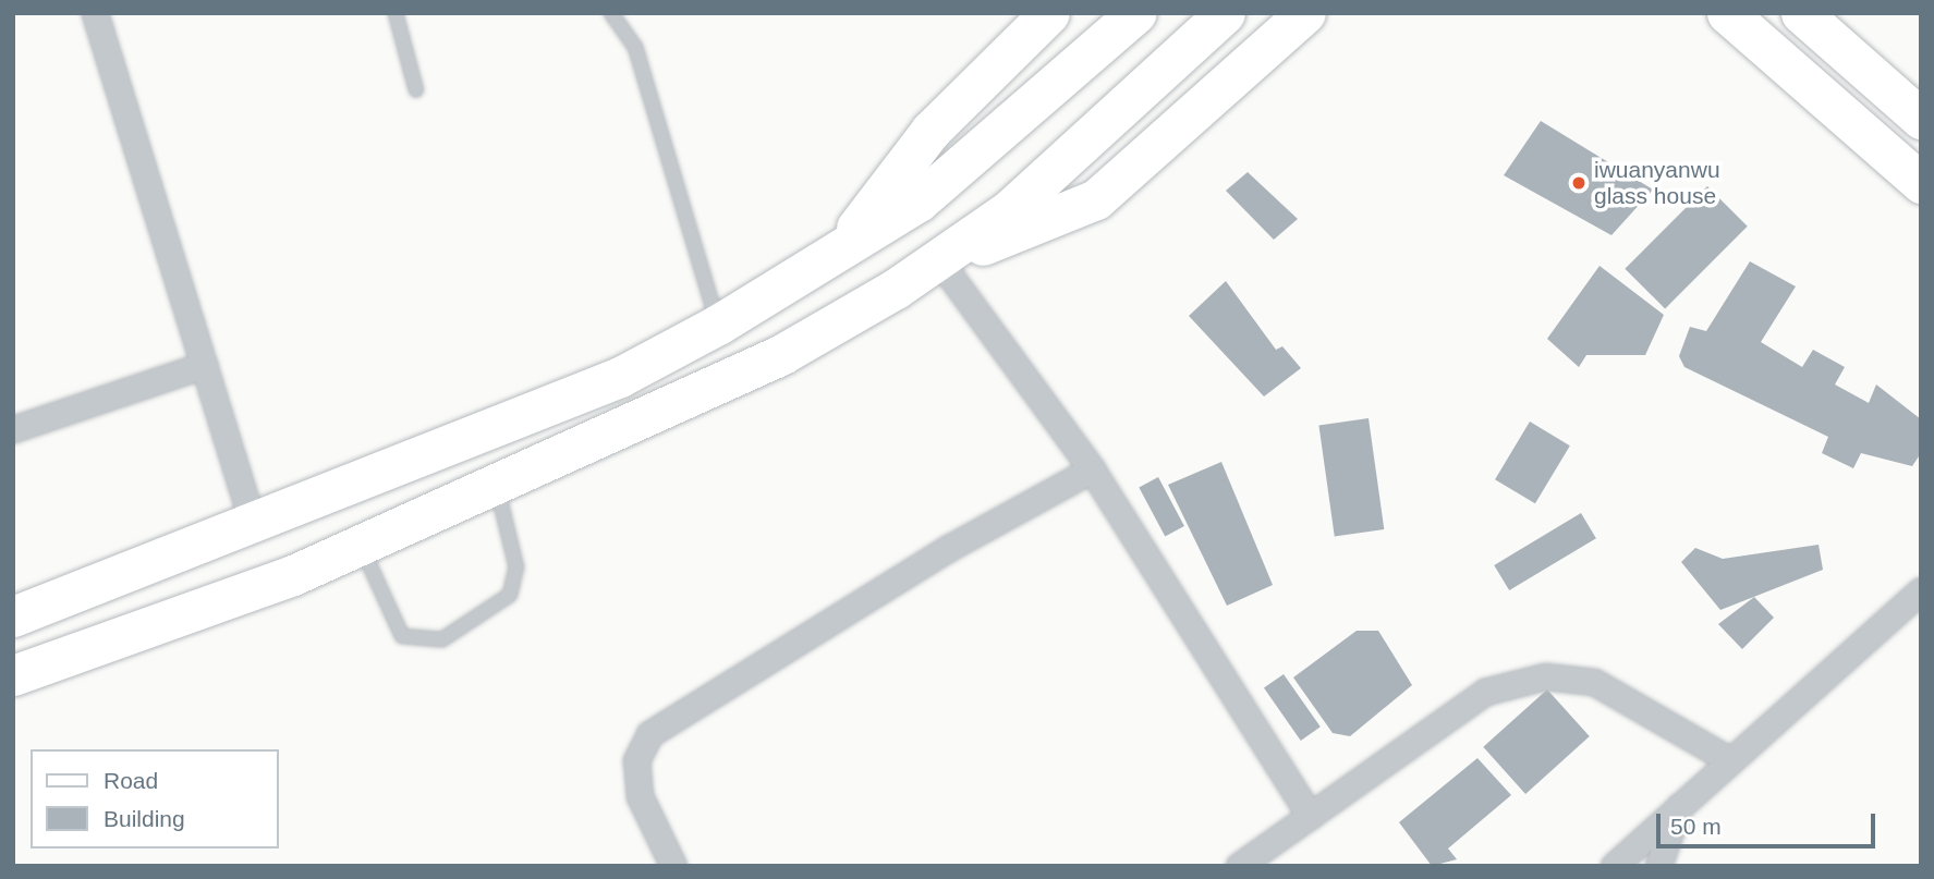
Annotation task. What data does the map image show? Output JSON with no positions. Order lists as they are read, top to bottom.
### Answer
{
  "places": ["iwuanyanwu glass house"],
  "legend": ["Road", "Building"],
  "scale_bar": "50 m"
}
